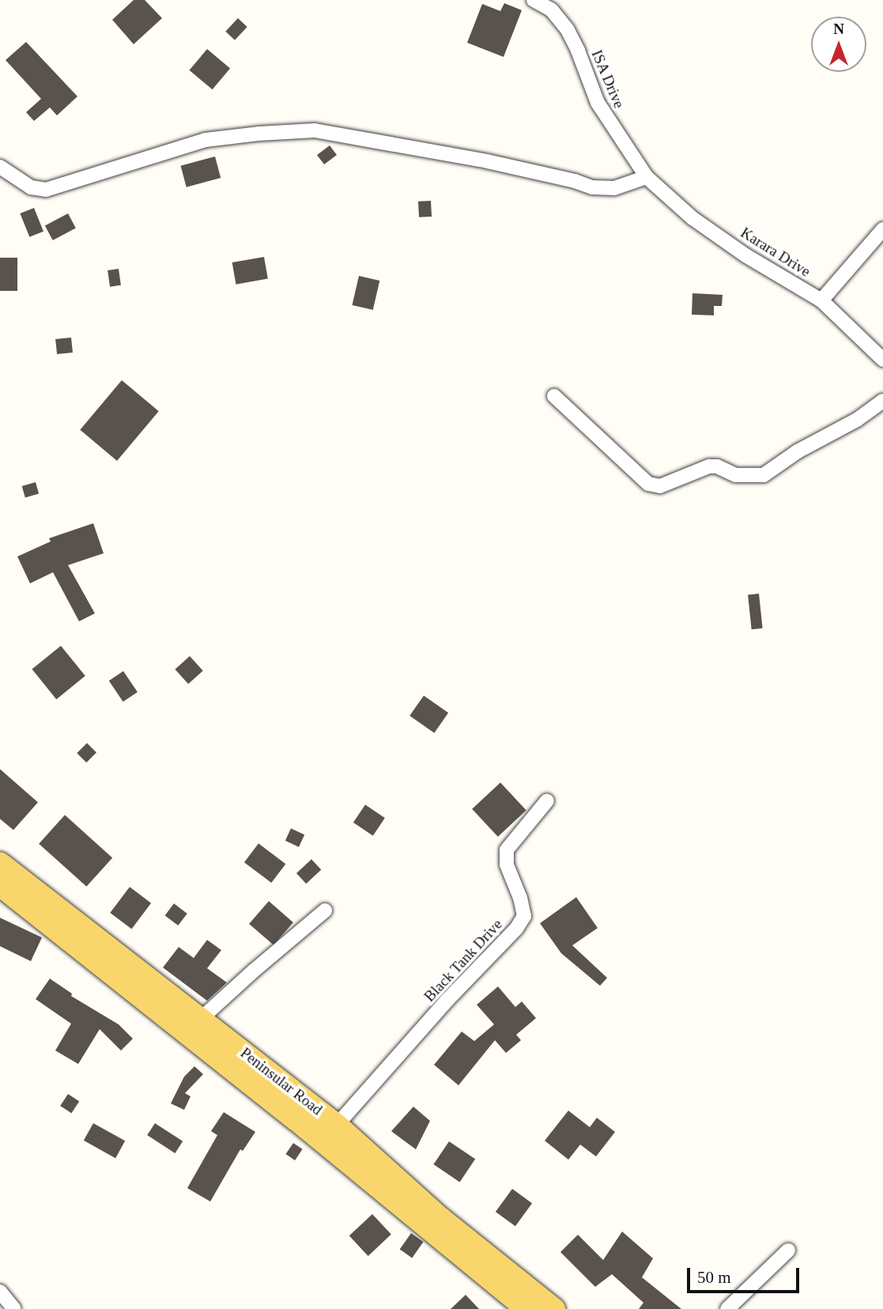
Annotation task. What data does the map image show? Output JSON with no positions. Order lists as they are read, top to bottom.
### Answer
{
  "streets": {
    "main road": ["Peninsular Road"],
    "street": ["ISA Drive", "Karara Drive", "Black Tank Drive"]
  },
  "crossings": [
    ["ISA Drive", "Karara Drive"],
    ["Black Tank Drive", "Peninsular Road"]
  ],
  "scale_bar": "50 m",
  "north": "top"
}
